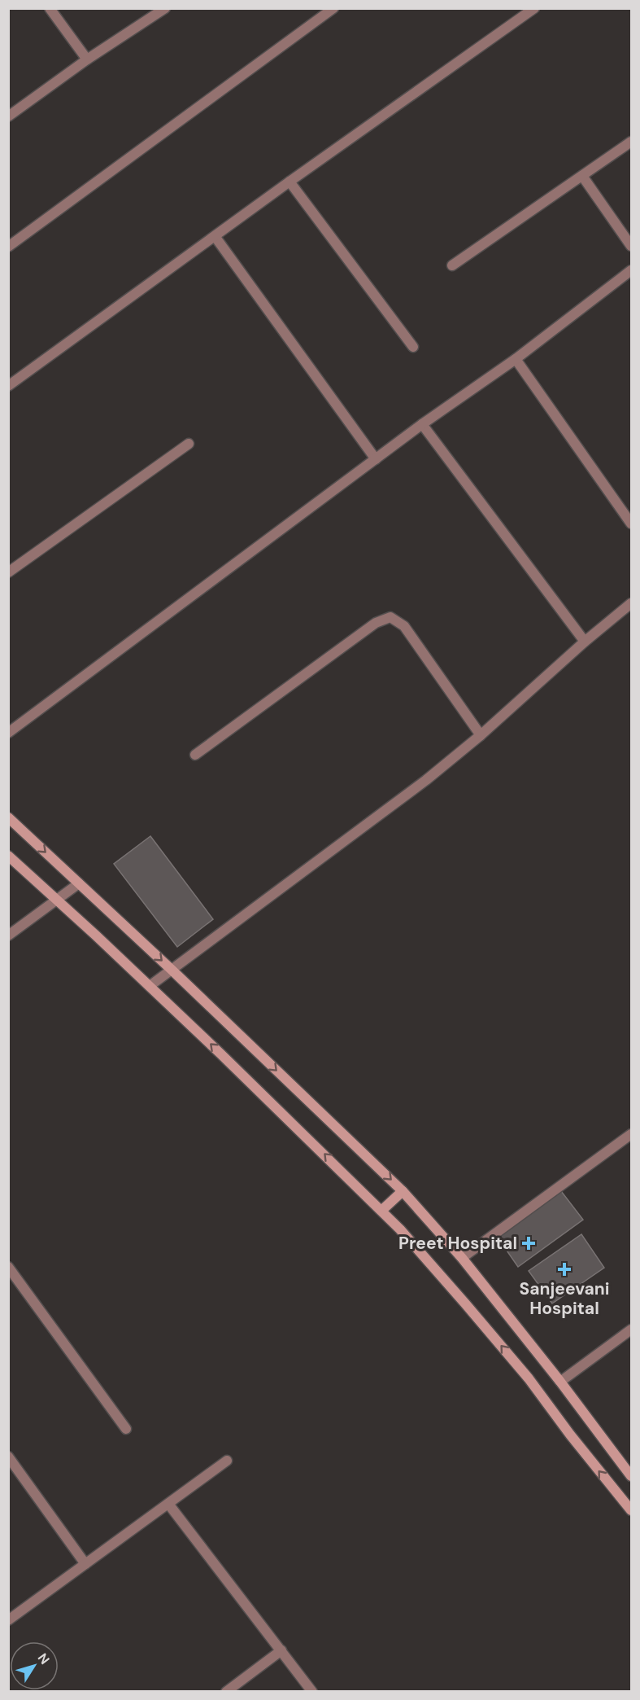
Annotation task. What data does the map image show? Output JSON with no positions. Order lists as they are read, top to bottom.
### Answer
{
  "places": {
    "health": ["Preet Hospital", "Sanjeevani Hospital"]
  },
  "north": "top right"
}
